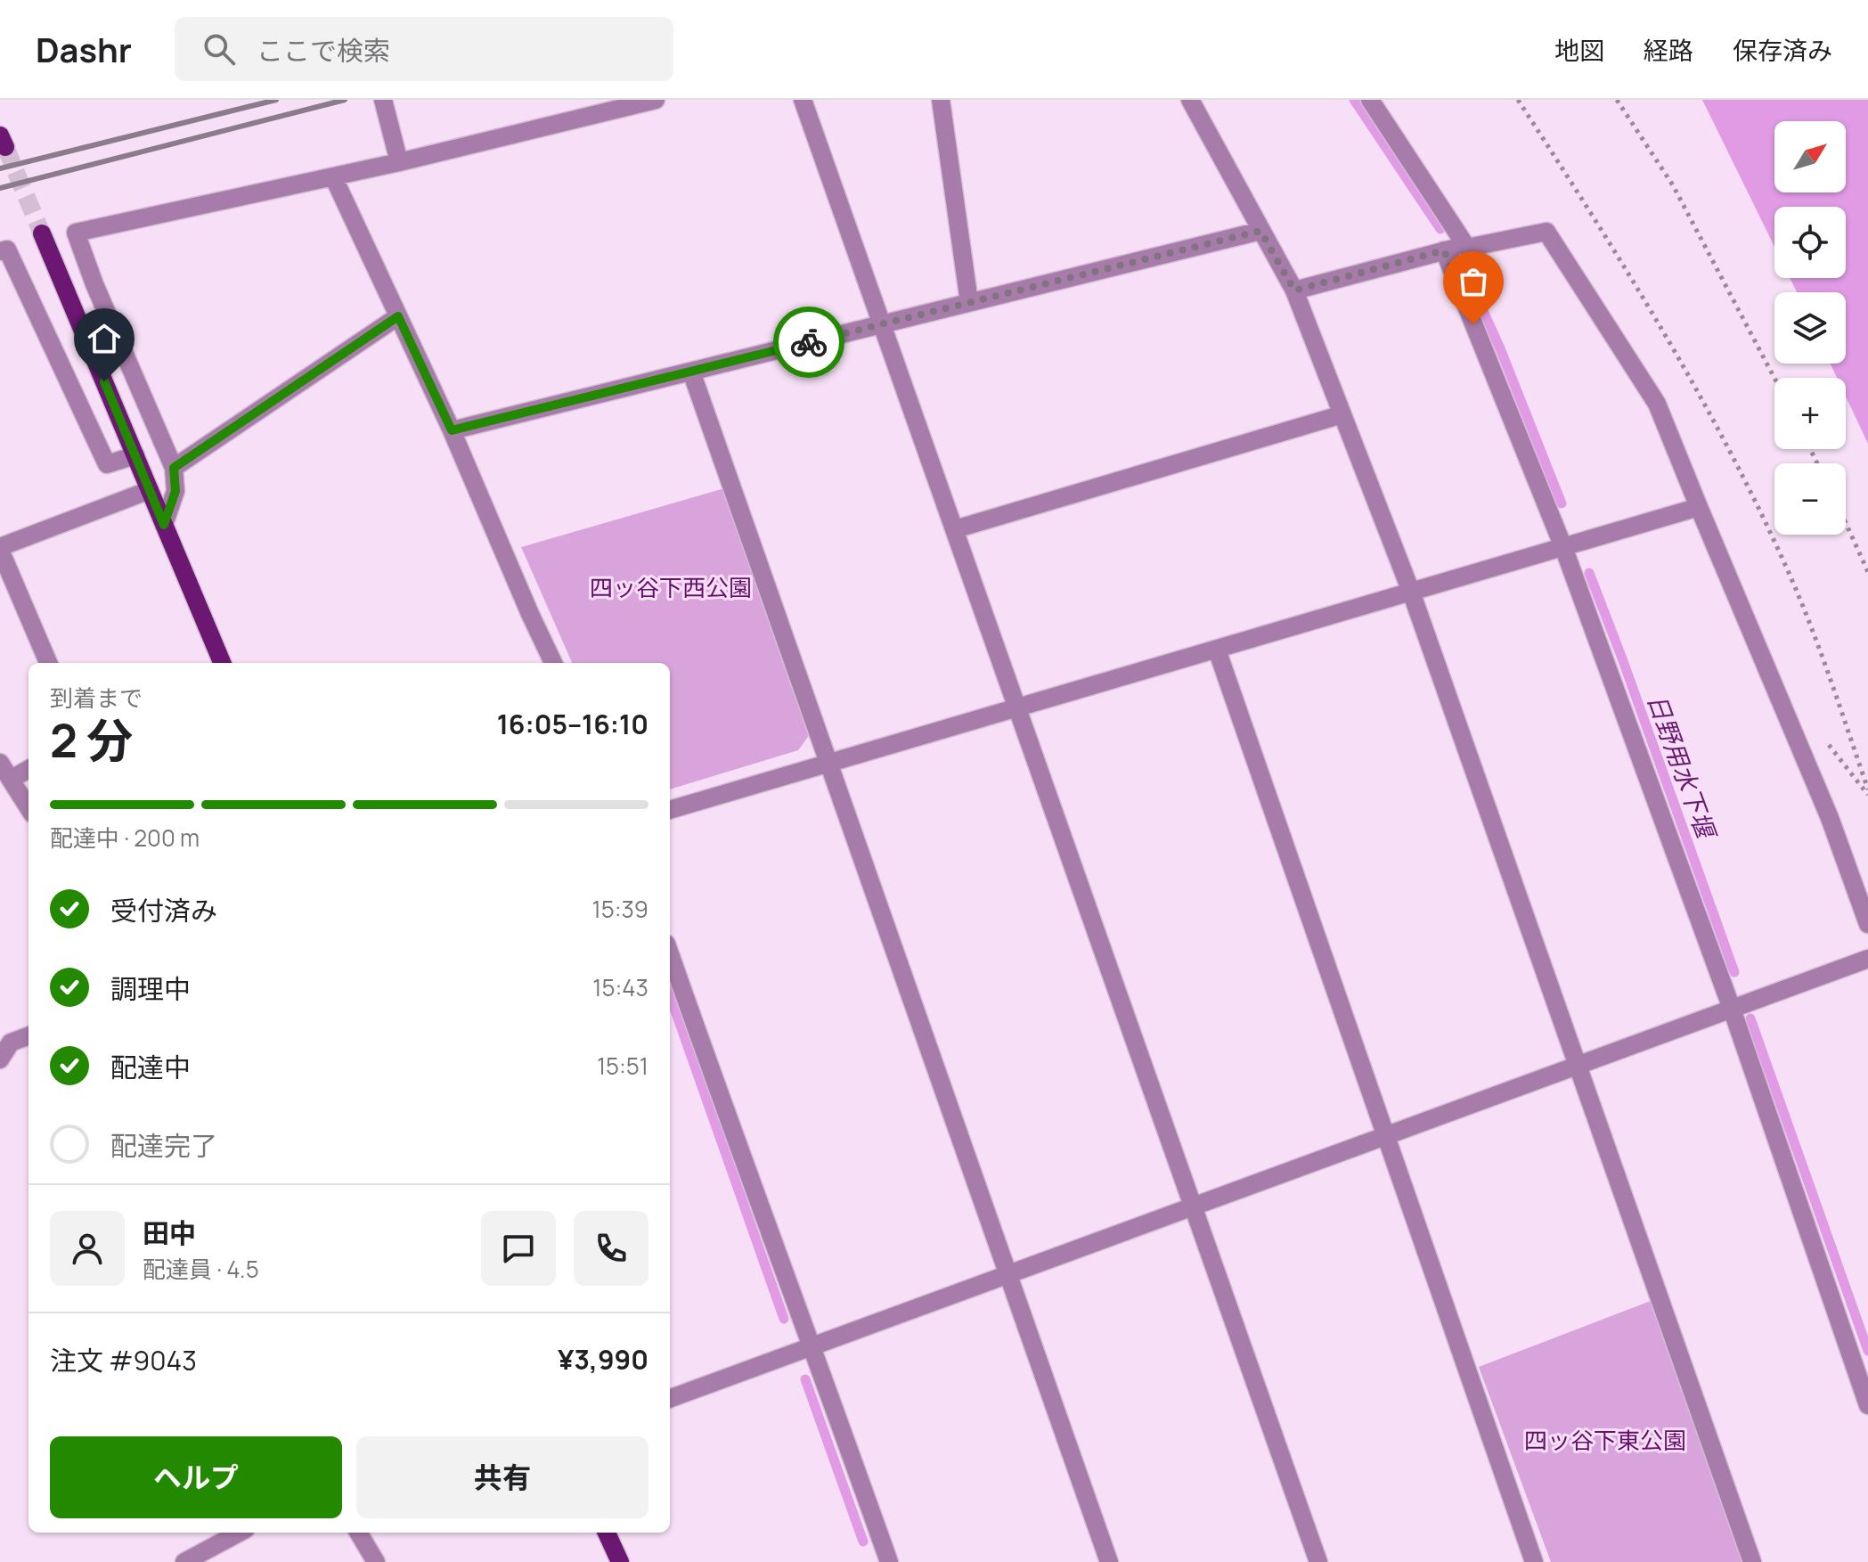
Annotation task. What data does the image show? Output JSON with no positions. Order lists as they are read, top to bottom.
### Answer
{
  "water": ["日野用水下堰"],
  "parks": ["四ッ谷下西公園", "四ッ谷下東公園"],
  "north": "top right",
  "page": {
    "header": "Dashr",
    "search": "ここで検索",
    "nav": ["地図", "経路", "保存済み"],
    "map_buttons": ["+", "−"],
    "heading": ["2 分", "到着まで", "16:05–16:10"],
    "panel": [
      "田中",
      "配達員 · 4.5",
      "注文 #9043",
      "¥3,990"
    ],
    "bar": "配達中 · 200 m",
    "list": [
      ["受付済み", "15:39"],
      ["調理中", "15:43"],
      ["配達中", "15:51"],
      "配達完了"
    ],
    "buttons": ["ヘルプ", "共有"]
  }
}
